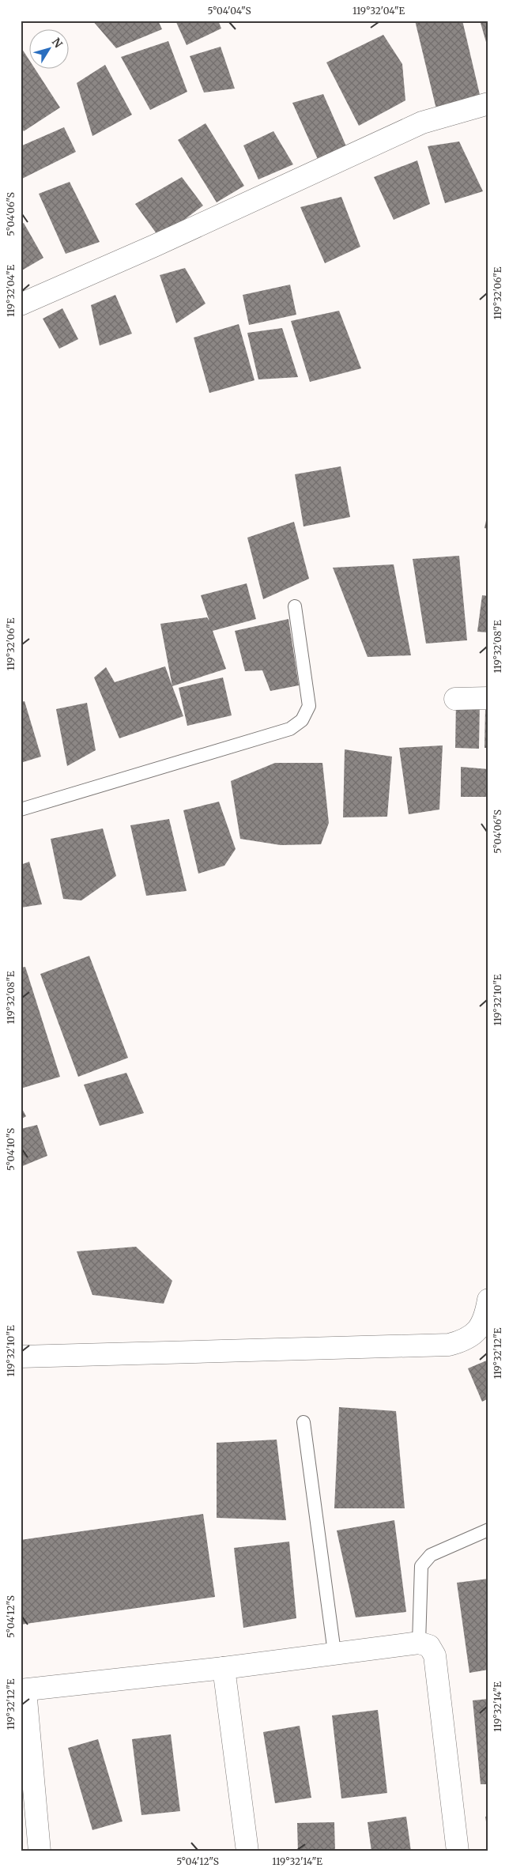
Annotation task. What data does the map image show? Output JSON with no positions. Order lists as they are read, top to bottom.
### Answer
{
  "north": "top right",
  "coordinates": [
    "5°04'04\"S",
    "119°32'04\"E",
    "5°04'06\"S",
    "119°32'06\"E",
    "119°32'08\"E",
    "119°32'10\"E",
    "5°04'10\"S",
    "119°32'12\"E",
    "5°04'12\"S",
    "119°32'14\"E"
  ]
}
